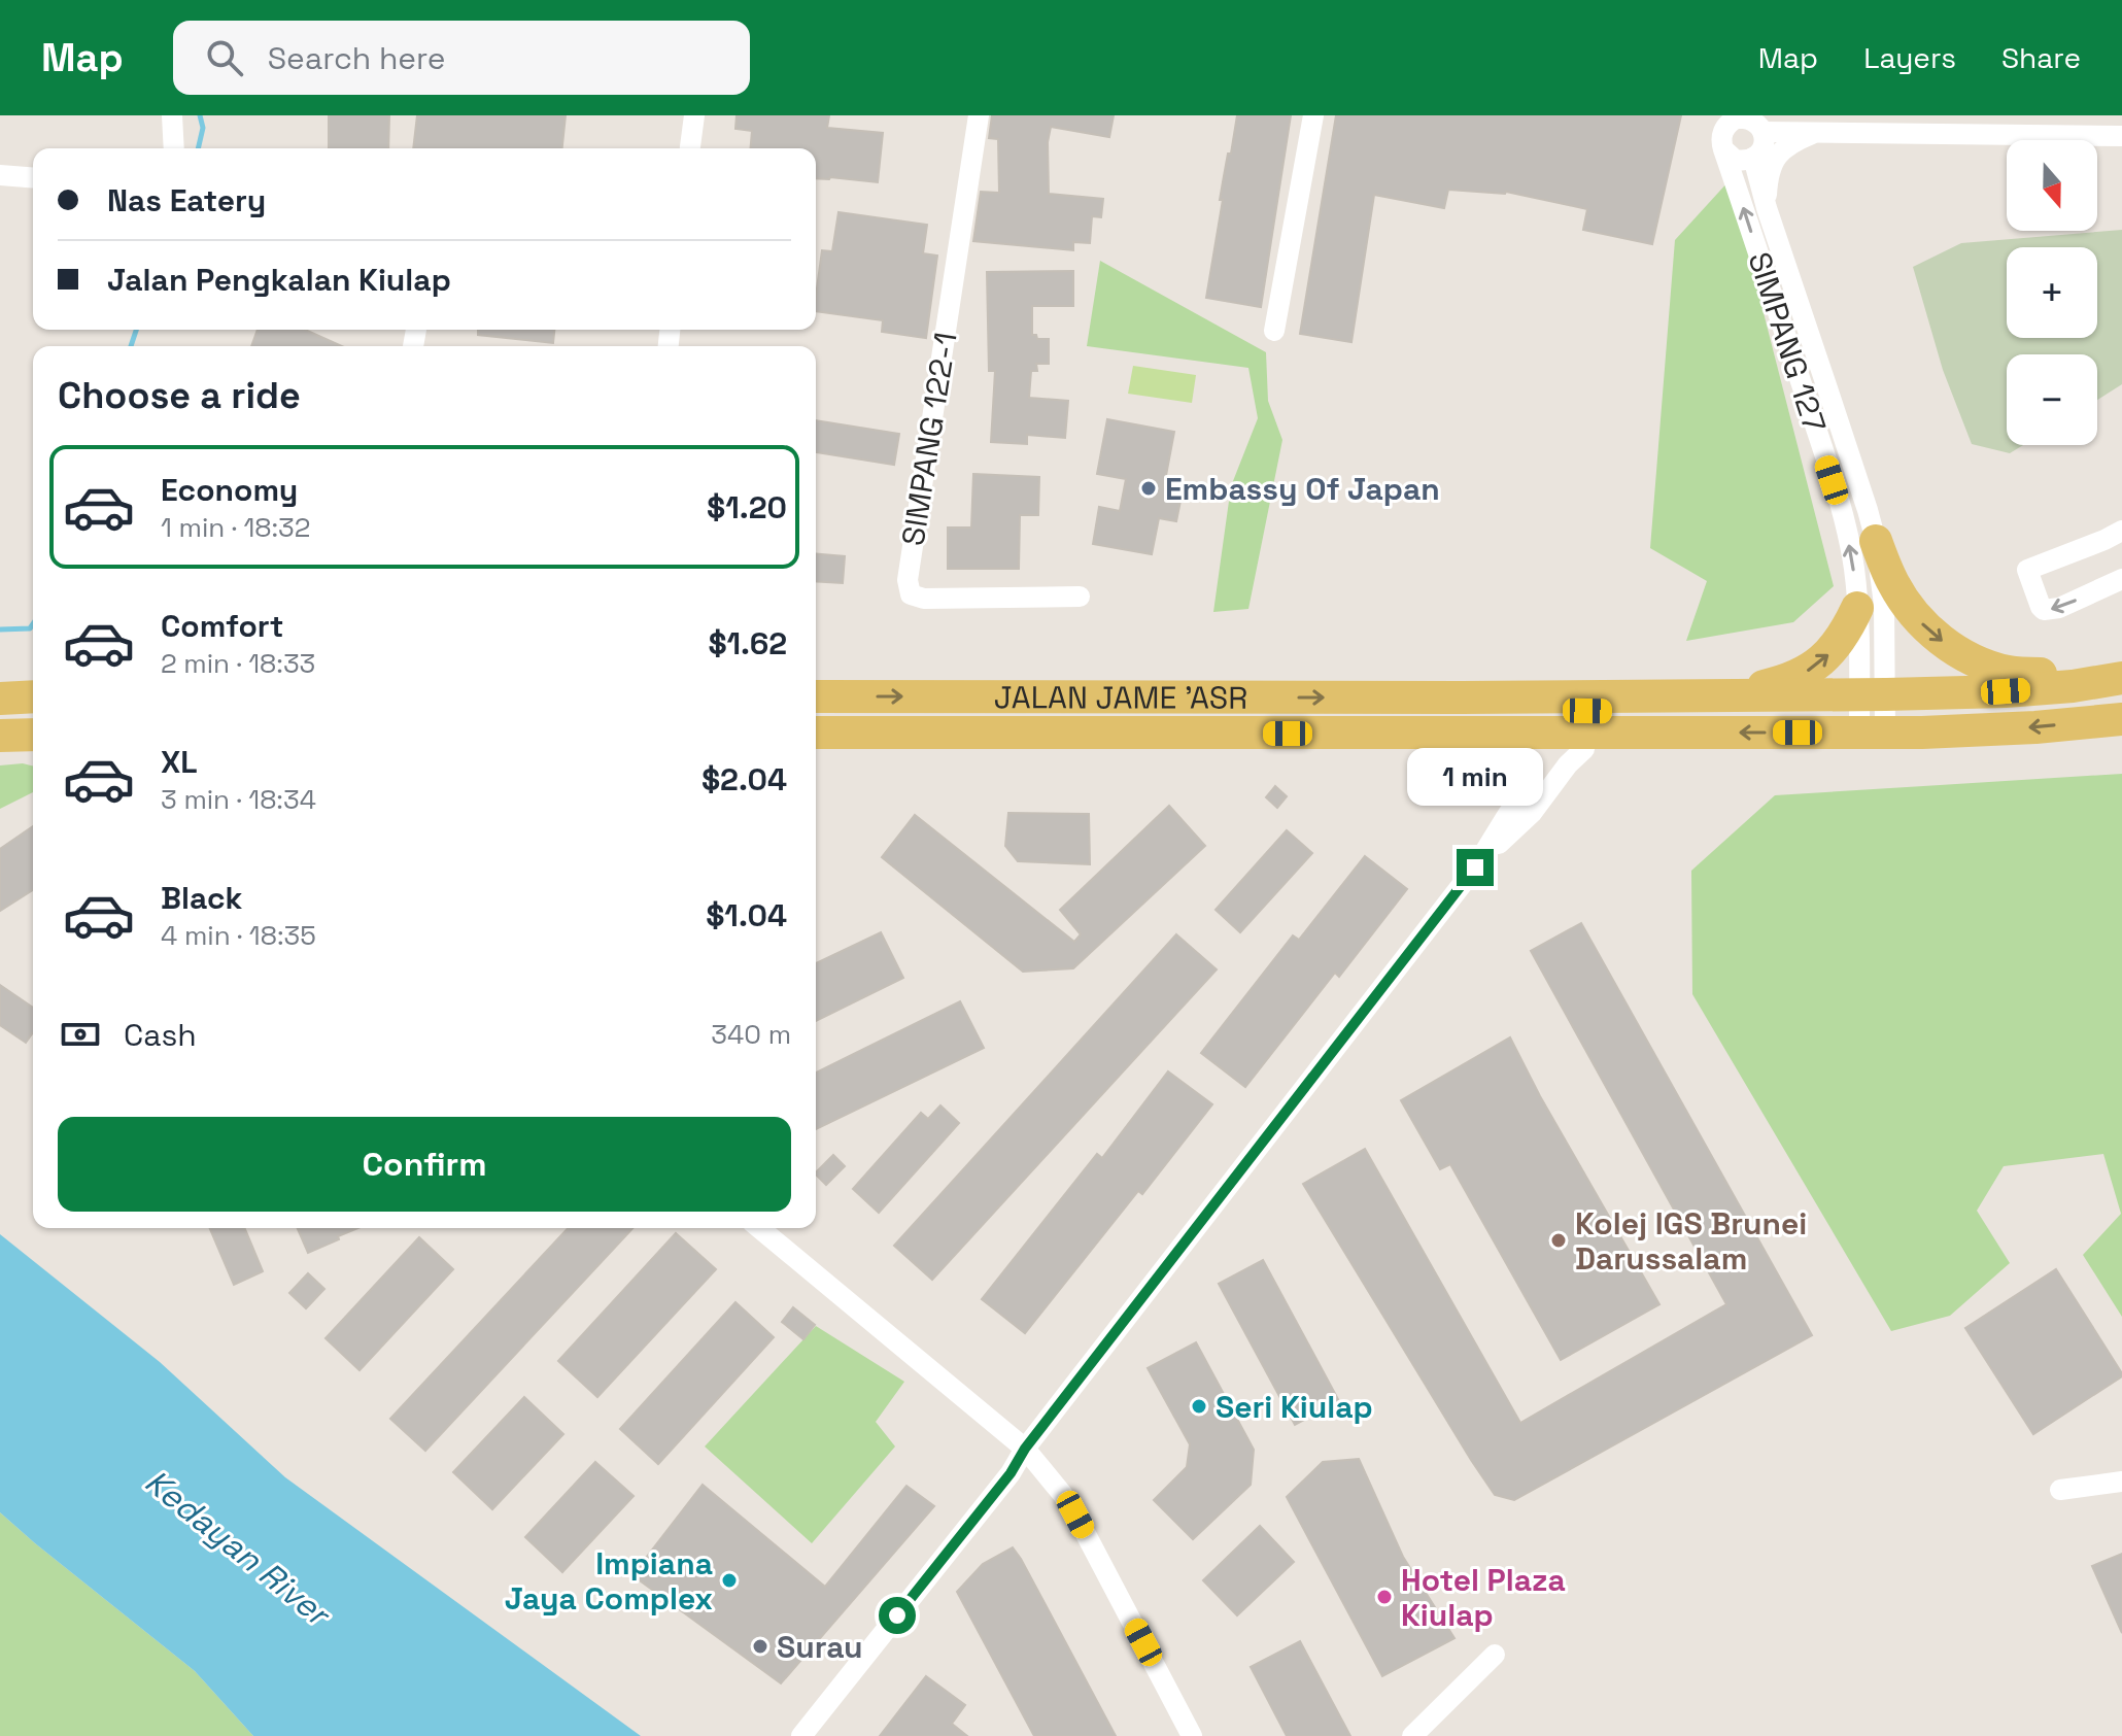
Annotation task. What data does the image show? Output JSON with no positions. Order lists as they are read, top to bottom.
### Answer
{
  "streets": {
    "main road": ["JALAN JAME 'ASR"],
    "street": ["SIMPANG 127", "SIMPANG 122-1"]
  },
  "crossings": [
    ["SIMPANG 127", "JALAN JAME 'ASR"]
  ],
  "water": ["Kedayan River"],
  "places": [
    "Embassy Of Japan",
    "Kolej IGS Brunei Darussalam",
    "Seri Kiulap",
    "Impiana Jaya Complex",
    "Hotel Plaza Kiulap",
    "Surau"
  ],
  "north": "bottom",
  "page": {
    "header": "Map",
    "search": "Search here",
    "nav": ["Map", "Layers", "Share"],
    "map_buttons": ["+", "−"],
    "banner": ["Nas Eatery", "Jalan Pengkalan Kiulap"],
    "heading": "Choose a ride",
    "list": [
      {
        "name": "Economy",
        "note": "1 min · 18:32",
        "value": "$1.20"
      },
      {
        "name": "Comfort",
        "note": "2 min · 18:33",
        "value": "$1.62"
      },
      {
        "name": "XL",
        "note": "3 min · 18:34",
        "value": "$2.04"
      },
      {
        "name": "Black",
        "note": "4 min · 18:35",
        "value": "$1.04"
      }
    ],
    "bubble": "1 min",
    "pay": ["Cash", "340 m"],
    "buttons": "Confirm"
  }
}
